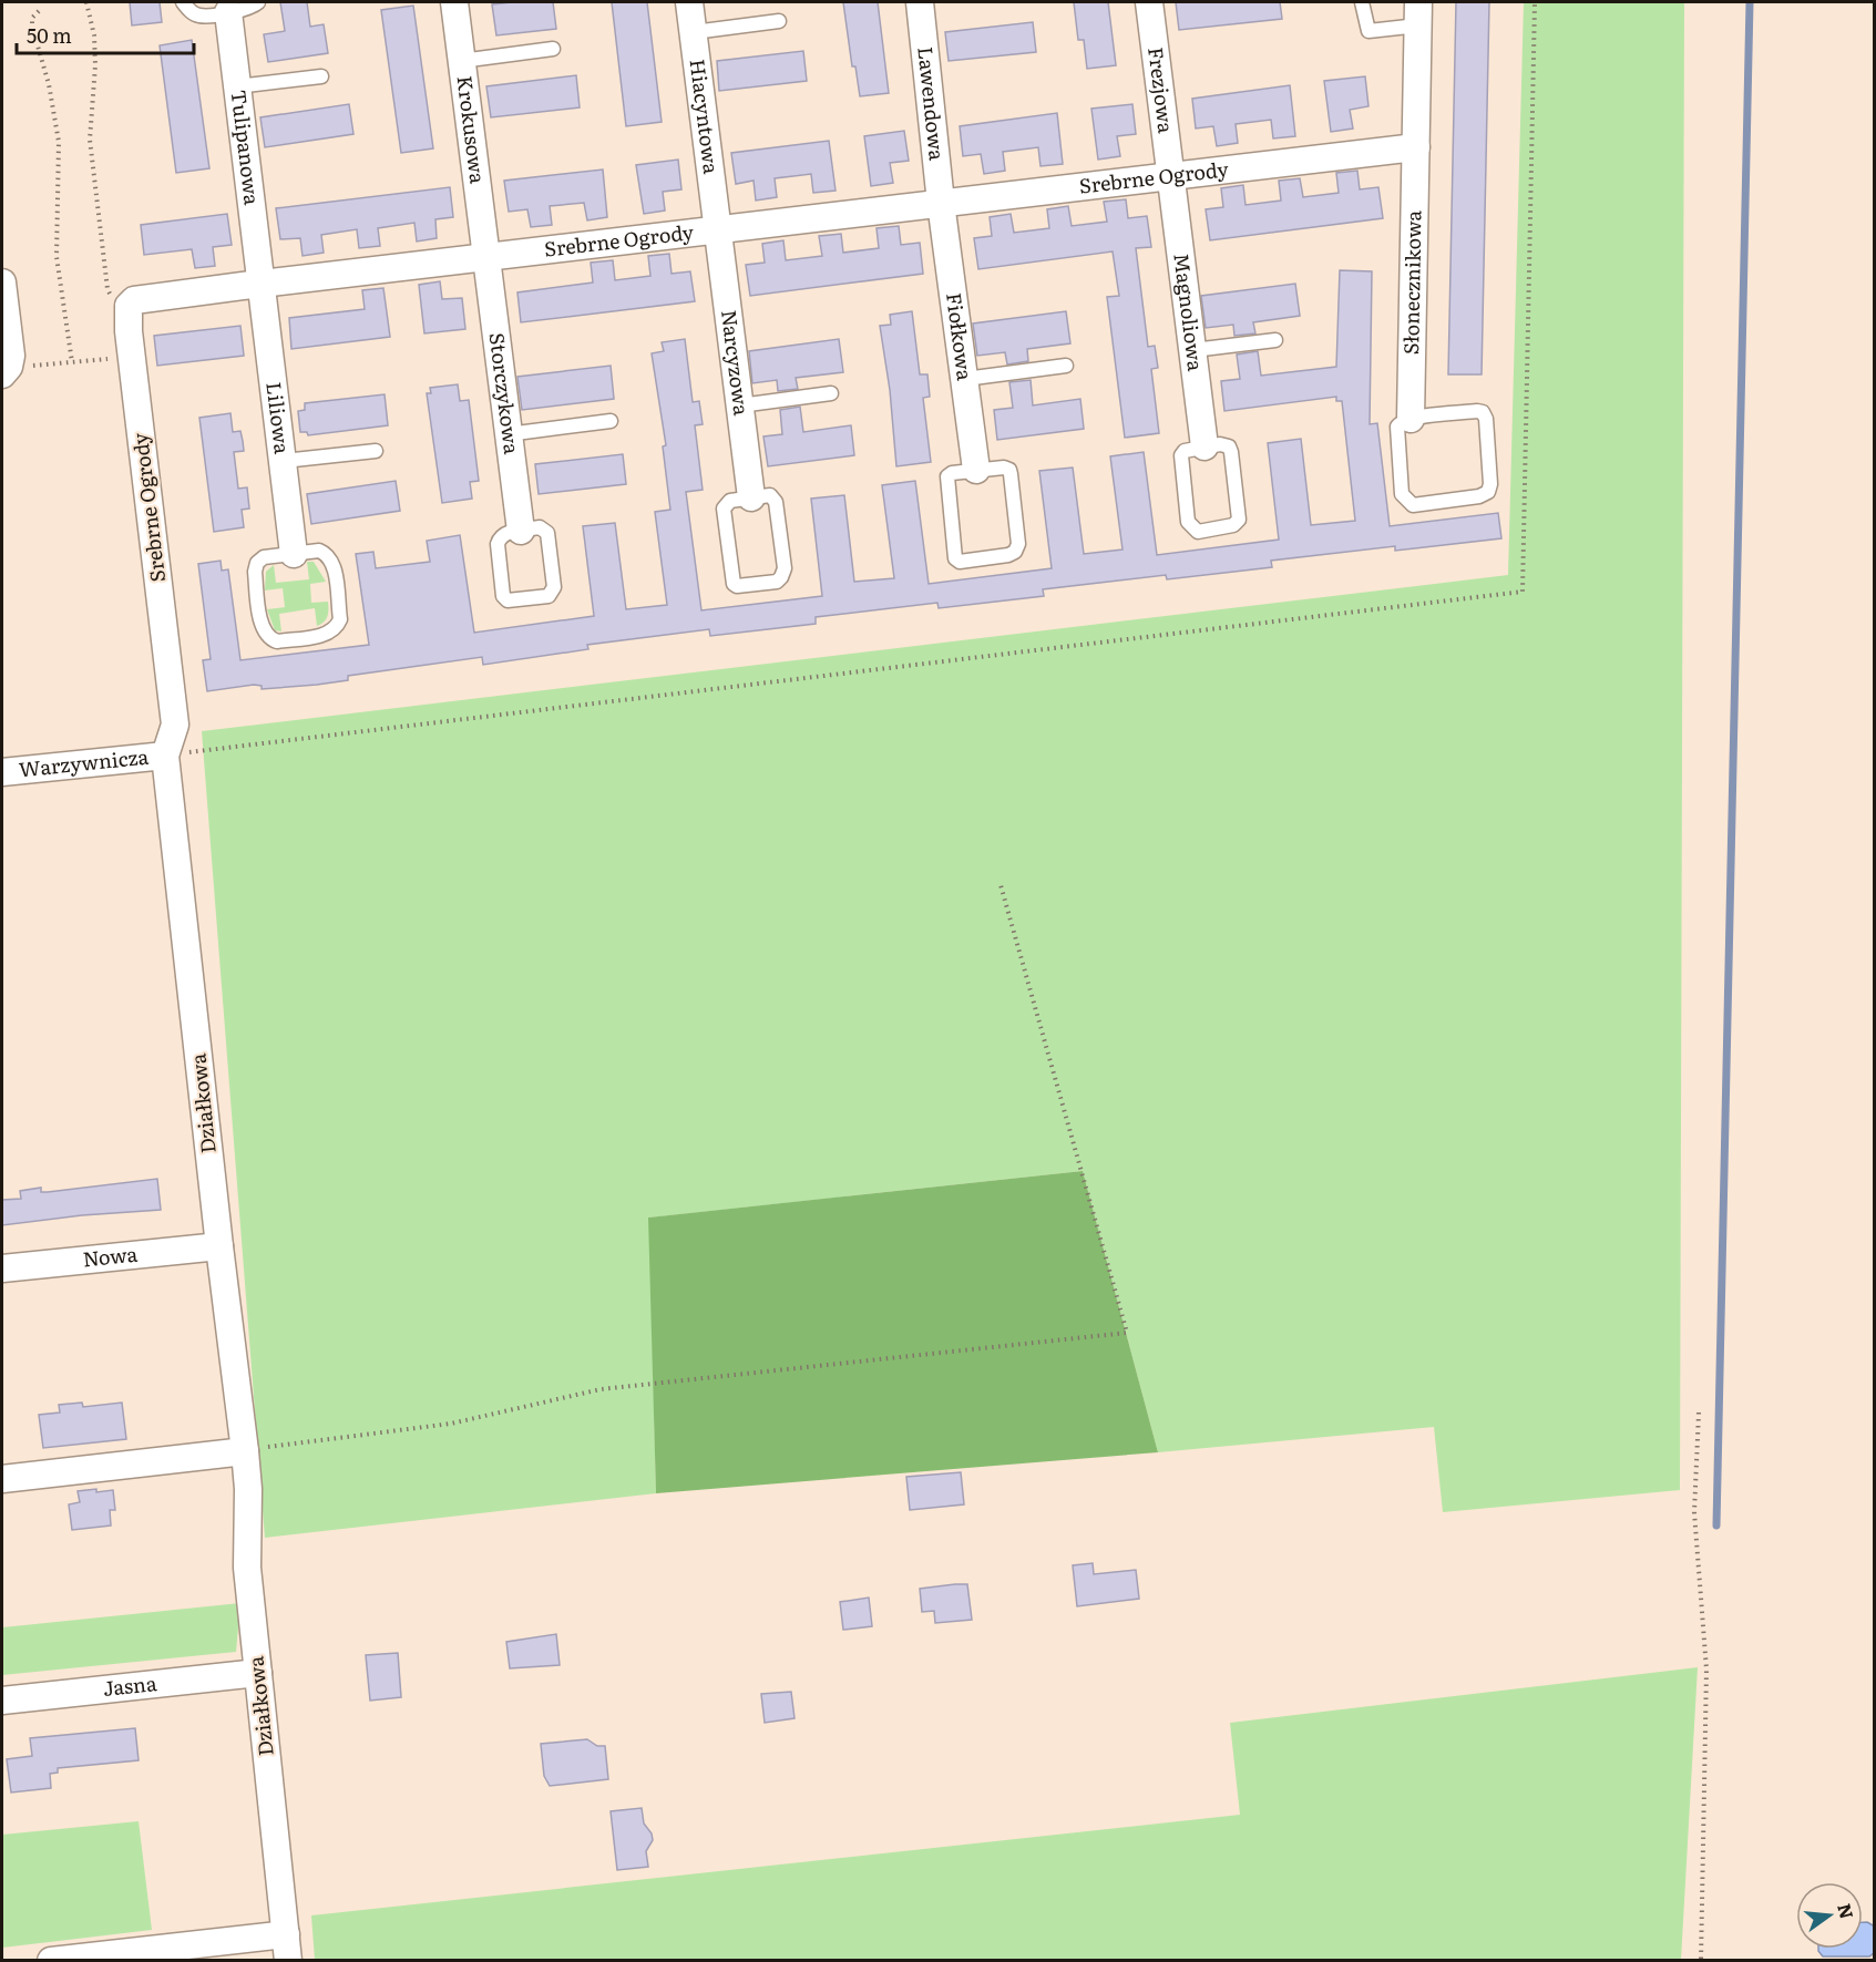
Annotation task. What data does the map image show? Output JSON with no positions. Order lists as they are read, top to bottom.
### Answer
{
  "streets": {
    "street": [
      "Frezjowa",
      "Lawendowa",
      "Hiacyntowa",
      "Krokusowa",
      "Tulipanowa",
      "Srebrne Ogrody",
      "Słonecznikowa",
      "Magnoliowa",
      "Fiołkowa",
      "Narcyzowa",
      "Storczykowa",
      "Liliowa",
      "Warzywnicza",
      "Działkowa",
      "Nowa",
      "Jasna"
    ]
  },
  "crossings": [
    ["Frezjowa", "Srebrne Ogrody"],
    ["Frezjowa", "Magnoliowa"],
    ["Lawendowa", "Srebrne Ogrody"],
    ["Lawendowa", "Fiołkowa"],
    ["Hiacyntowa", "Srebrne Ogrody"],
    ["Hiacyntowa", "Narcyzowa"],
    ["Krokusowa", "Srebrne Ogrody"],
    ["Krokusowa", "Storczykowa"],
    ["Tulipanowa", "Srebrne Ogrody"],
    ["Tulipanowa", "Liliowa"],
    ["Srebrne Ogrody", "Słonecznikowa"],
    ["Srebrne Ogrody", "Magnoliowa"],
    ["Srebrne Ogrody", "Fiołkowa"],
    ["Srebrne Ogrody", "Narcyzowa"],
    ["Srebrne Ogrody", "Storczykowa"],
    ["Srebrne Ogrody", "Liliowa"],
    ["Srebrne Ogrody", "Warzywnicza"],
    ["Srebrne Ogrody", "Działkowa"],
    ["Warzywnicza", "Działkowa"],
    ["Działkowa", "Nowa"],
    ["Działkowa", "Jasna"]
  ],
  "scale_bar": "50 m",
  "north": "right"
}
